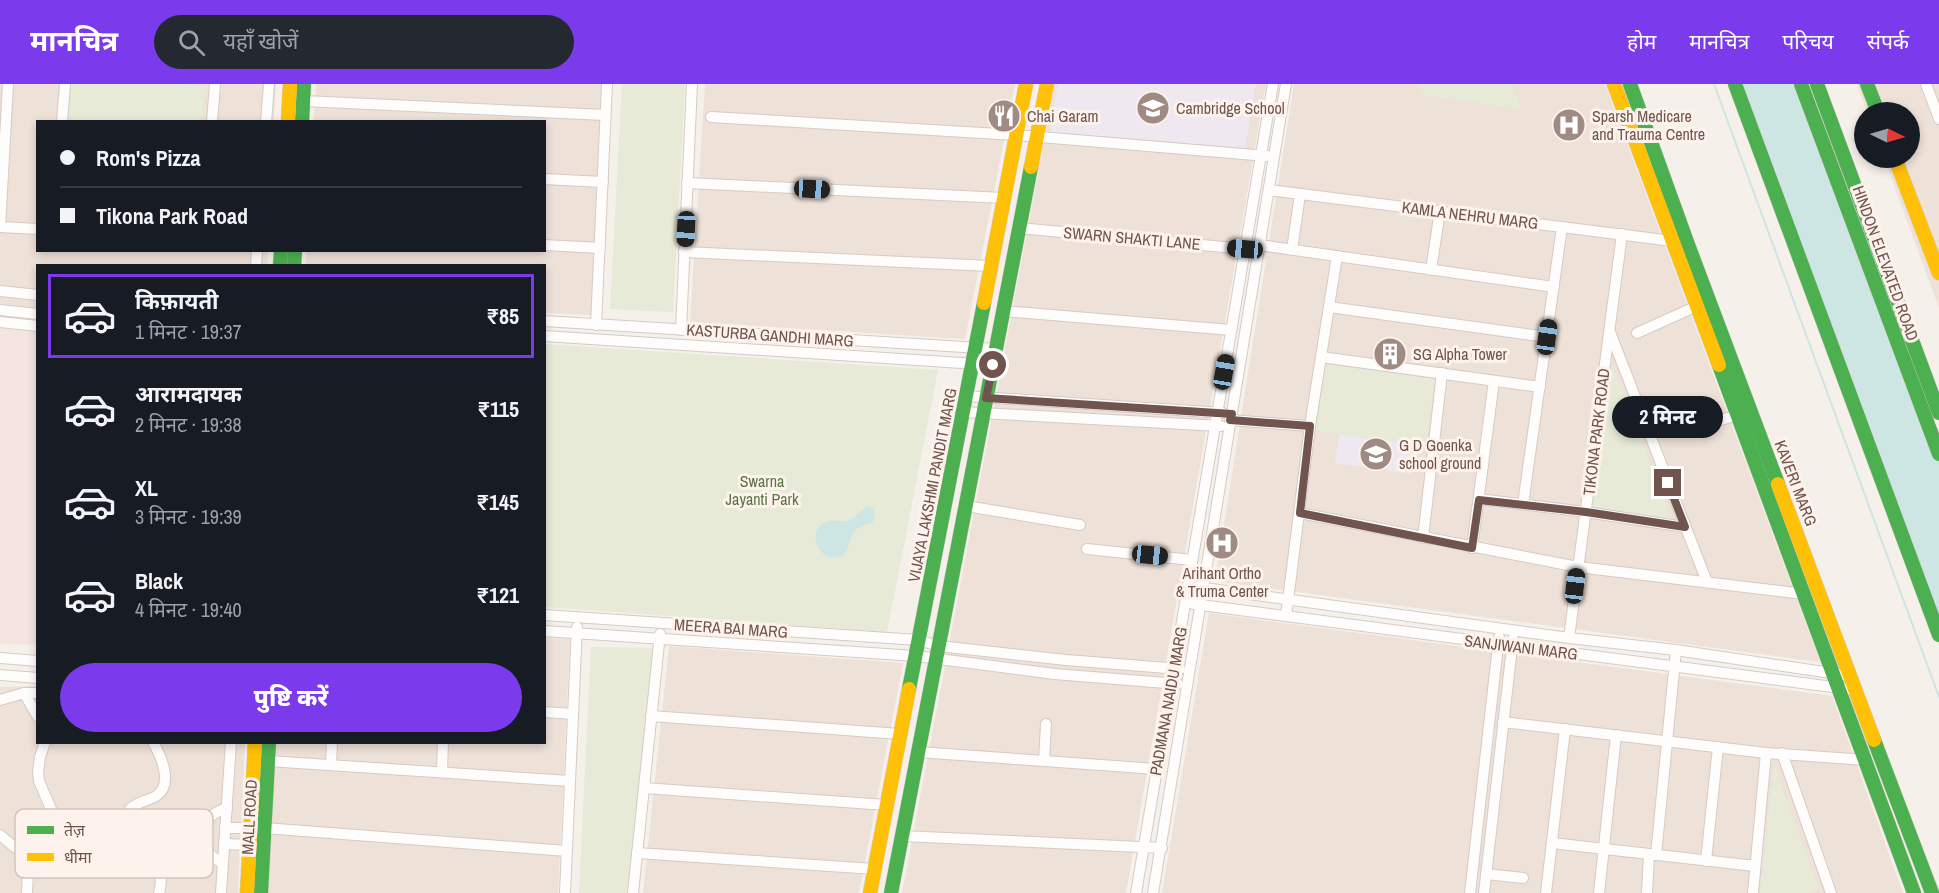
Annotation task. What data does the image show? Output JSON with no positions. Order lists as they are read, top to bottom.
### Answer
{
  "streets": {
    "main road": [
      "HINDON ELEVATED ROAD",
      "KAVERI MARG",
      "VIJAYA LAKSHMI PANDIT MARG",
      "MALL ROAD"
    ],
    "street": [
      "KAMLA NEHRU MARG",
      "SWARN SHAKTI LANE",
      "KASTURBA GANDHI MARG",
      "TIKONA PARK ROAD",
      "MEERA BAI MARG",
      "SANJIWANI MARG",
      "PADMANA NAIDU MARG"
    ]
  },
  "crossings": [
    ["KAMLA NEHRU MARG", "TIKONA PARK ROAD"],
    ["KAMLA NEHRU MARG", "KAVERI MARG"],
    ["KAMLA NEHRU MARG", "PADMANA NAIDU MARG"],
    ["SWARN SHAKTI LANE", "PADMANA NAIDU MARG"],
    ["KASTURBA GANDHI MARG", "VIJAYA LAKSHMI PANDIT MARG"],
    ["KAVERI MARG", "SANJIWANI MARG"],
    ["VIJAYA LAKSHMI PANDIT MARG", "MEERA BAI MARG"],
    ["SANJIWANI MARG", "PADMANA NAIDU MARG"]
  ],
  "parks": ["Swarna Jayanti Park"],
  "places": {
    "school or university": ["Cambridge School", "G D Goenka school ground"],
    "restaurant": ["Chai Garam"],
    "hospital": ["Sparsh Medicare and Trauma Centre", "Arihant Ortho & Truma Center"],
    "building": ["SG Alpha Tower"]
  },
  "legend": ["तेज़", "धीमा"],
  "north": "right",
  "page": {
    "header": "मानचित्र",
    "search": "यहाँ खोजें",
    "nav": [
      "होम",
      "मानचित्र",
      "परिचय",
      "संपर्क"
    ],
    "banner": ["Rom's Pizza", "Tikona Park Road"],
    "list": [
      {
        "name": "किफ़ायती",
        "note": "1 मिनट · 19:37",
        "value": "₹85"
      },
      {
        "name": "आरामदायक",
        "note": "2 मिनट · 19:38",
        "value": "₹115"
      },
      {
        "name": "XL",
        "note": "3 मिनट · 19:39",
        "value": "₹145"
      },
      {
        "name": "Black",
        "note": "4 मिनट · 19:40",
        "value": "₹121"
      }
    ],
    "bubble": "2 मिनट",
    "buttons": "पुष्टि करें"
  }
}
